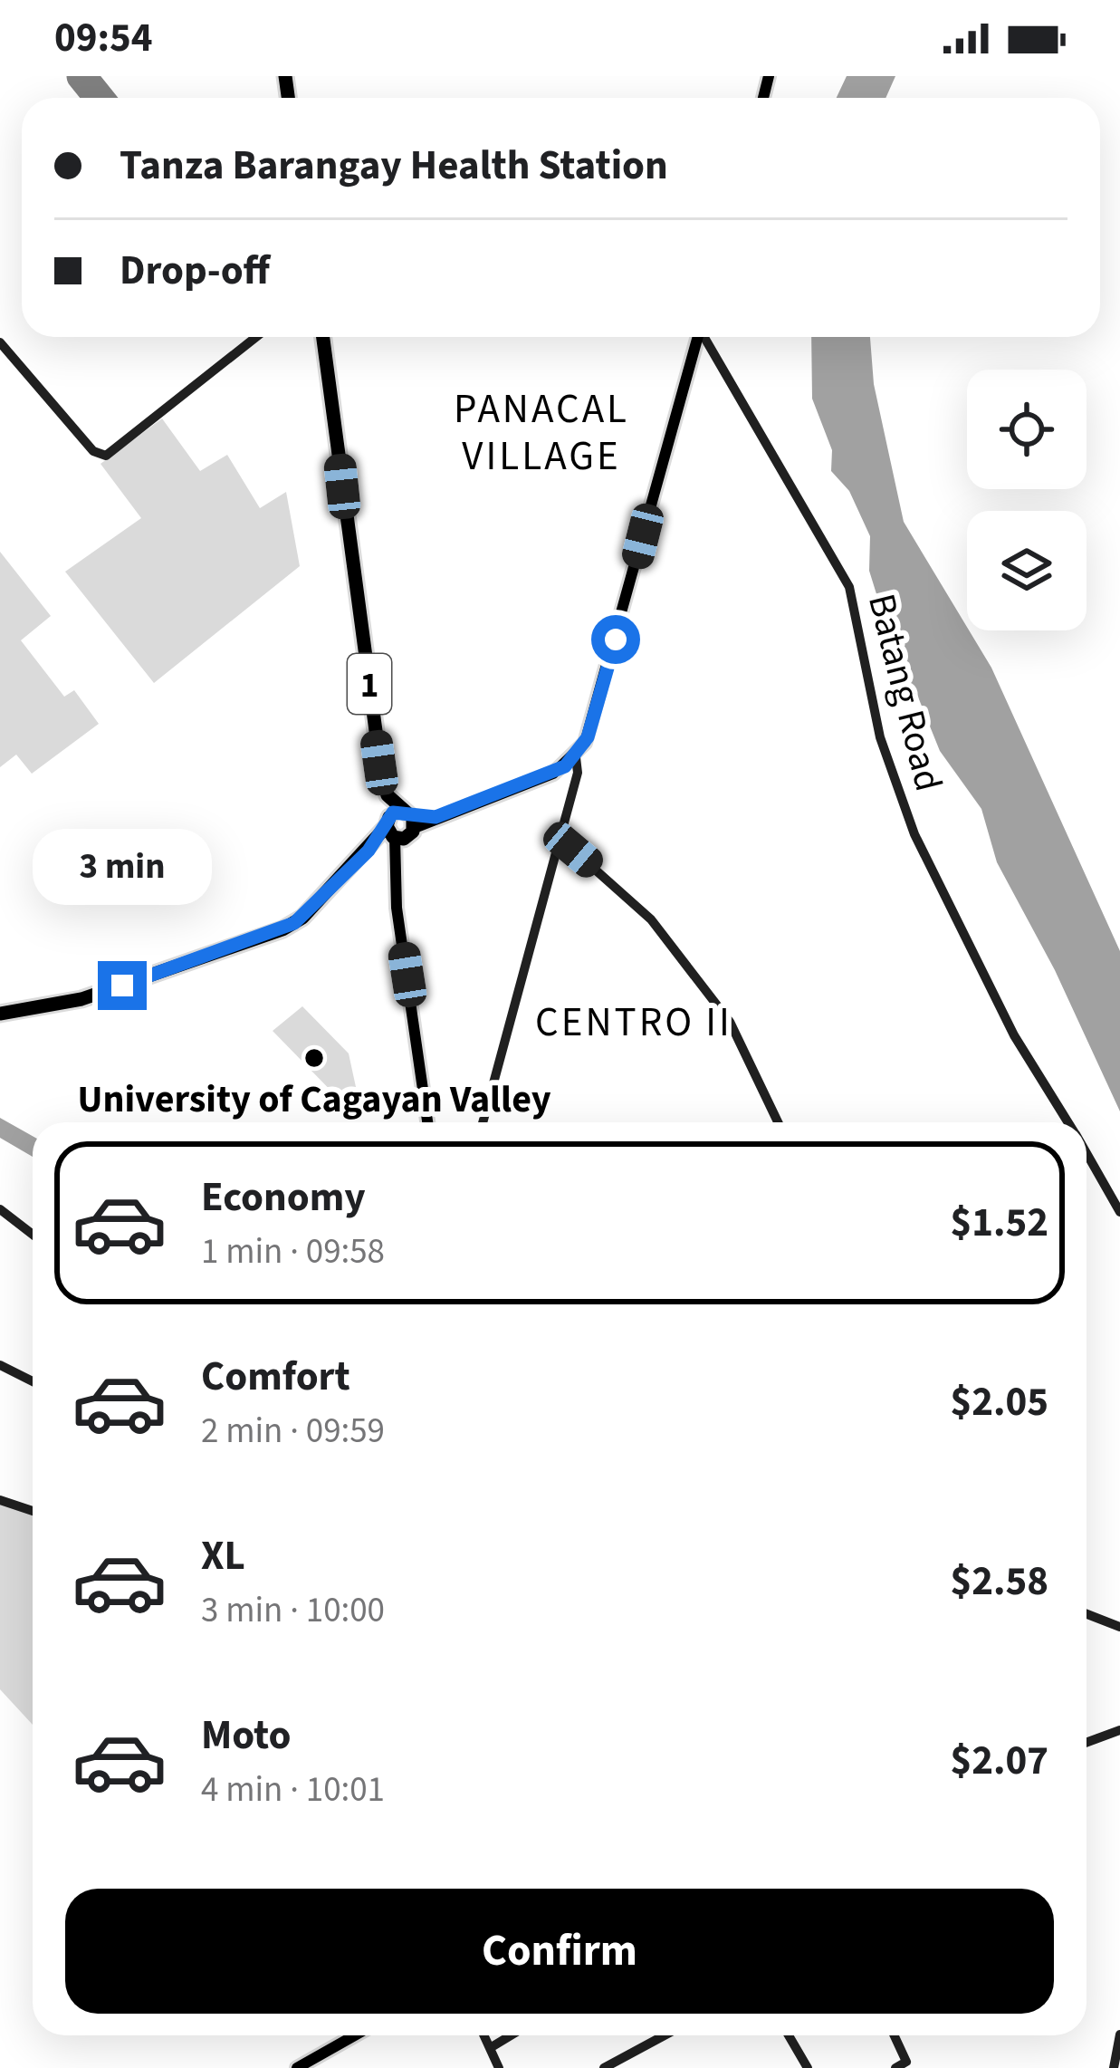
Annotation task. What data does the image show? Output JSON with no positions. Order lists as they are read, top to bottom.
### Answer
{
  "streets": {
    "highway": ["1"],
    "street": ["Batang Road"]
  },
  "districts": ["PANACAL VILLAGE", "CENTRO II"],
  "places": ["University of Cagayan Valley"],
  "page": {
    "status": "09:54",
    "banner": ["Tanza Barangay Health Station", "Drop-off"],
    "bubble": "3 min",
    "list": [
      {
        "name": "Economy",
        "note": "1 min · 09:58",
        "value": "$1.52"
      },
      {
        "name": "Comfort",
        "note": "2 min · 09:59",
        "value": "$2.05"
      },
      {
        "name": "XL",
        "note": "3 min · 10:00",
        "value": "$2.58"
      },
      {
        "name": "Moto",
        "note": "4 min · 10:01",
        "value": "$2.07"
      }
    ],
    "buttons": "Confirm"
  }
}
